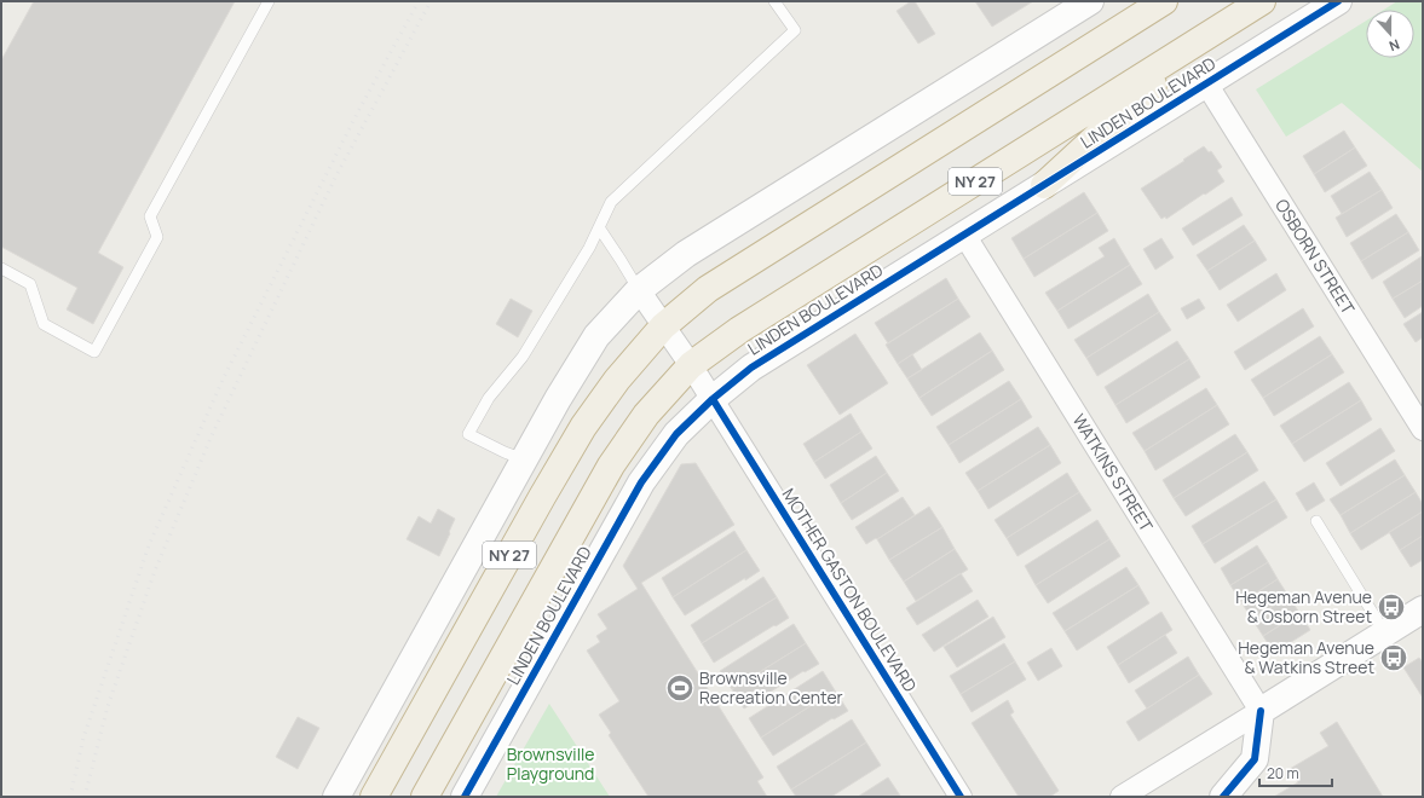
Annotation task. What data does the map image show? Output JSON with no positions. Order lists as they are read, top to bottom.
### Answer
{
  "streets": {
    "highway": ["LINDEN BOULEVARD", "NY 27"],
    "street": ["OSBORN STREET", "WATKINS STREET", "MOTHER GASTON BOULEVARD"]
  },
  "crossings": [
    ["LINDEN BOULEVARD", "OSBORN STREET"],
    ["LINDEN BOULEVARD", "WATKINS STREET"],
    ["LINDEN BOULEVARD", "MOTHER GASTON BOULEVARD"],
    ["NY 27", "MOTHER GASTON BOULEVARD"]
  ],
  "parks": ["Brownsville Playground"],
  "places": {
    "bus stop": ["Hegeman Avenue & Osborn Street", "Hegeman Avenue & Watkins Street"],
    "sports": ["Brownsville Recreation Center"]
  },
  "scale_bar": "20 m",
  "north": "bottom"
}
